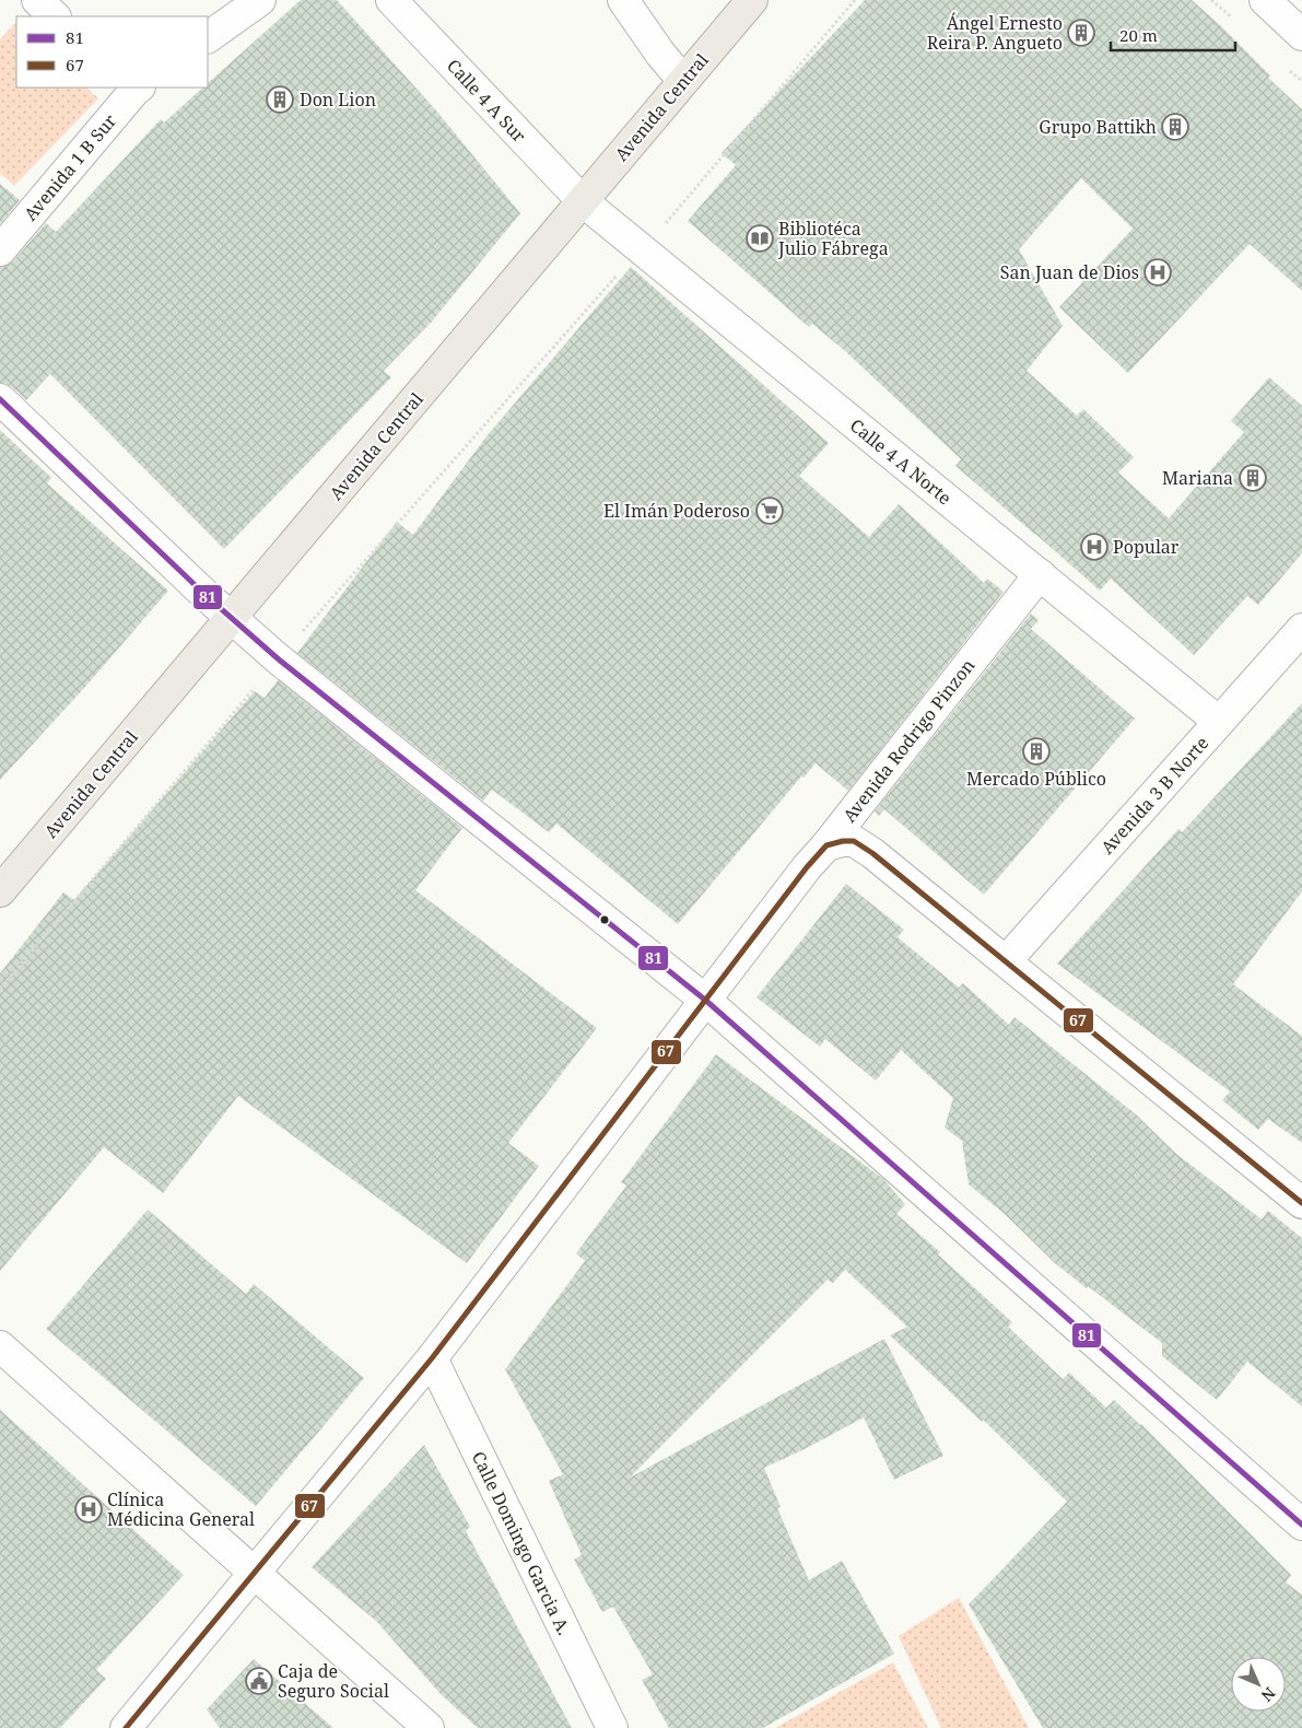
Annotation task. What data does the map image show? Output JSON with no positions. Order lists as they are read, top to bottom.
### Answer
{
  "streets": {
    "main road": ["Avenida Central"],
    "street": [
      "Calle 4 A Sur",
      "Avenida 1 B Sur",
      "Calle 4 A Norte",
      "Avenida Rodrigo Pinzon",
      "Avenida 3 B Norte",
      "Calle Domingo Garcia A."
    ]
  },
  "crossings": [
    ["Calle 4 A Sur", "Avenida Central"],
    ["Calle 4 A Sur", "Calle 4 A Norte"],
    ["Avenida Central", "Calle 4 A Norte"],
    ["Calle 4 A Norte", "Avenida Rodrigo Pinzon"],
    ["Calle 4 A Norte", "Avenida 3 B Norte"],
    ["Avenida Rodrigo Pinzon", "Calle Domingo Garcia A."]
  ],
  "places": {
    "building": [
      "Ángel Ernesto Reira P. Angueto",
      "Don Lion",
      "Grupo Battikh",
      "Mariana",
      "Mercado Público"
    ],
    "library": ["Bibliotéca Julio Fábrega"],
    "hospital": ["San Juan de Dios", "Popular", "Clínica Médicina General"],
    "supermarket": ["El Imán Poderoso"],
    "public building": ["Caja de Seguro Social"]
  },
  "lines": ["transit line 81", "transit line 67"],
  "legend": ["81", "67"],
  "scale_bar": "20 m",
  "north": "bottom right"
}
